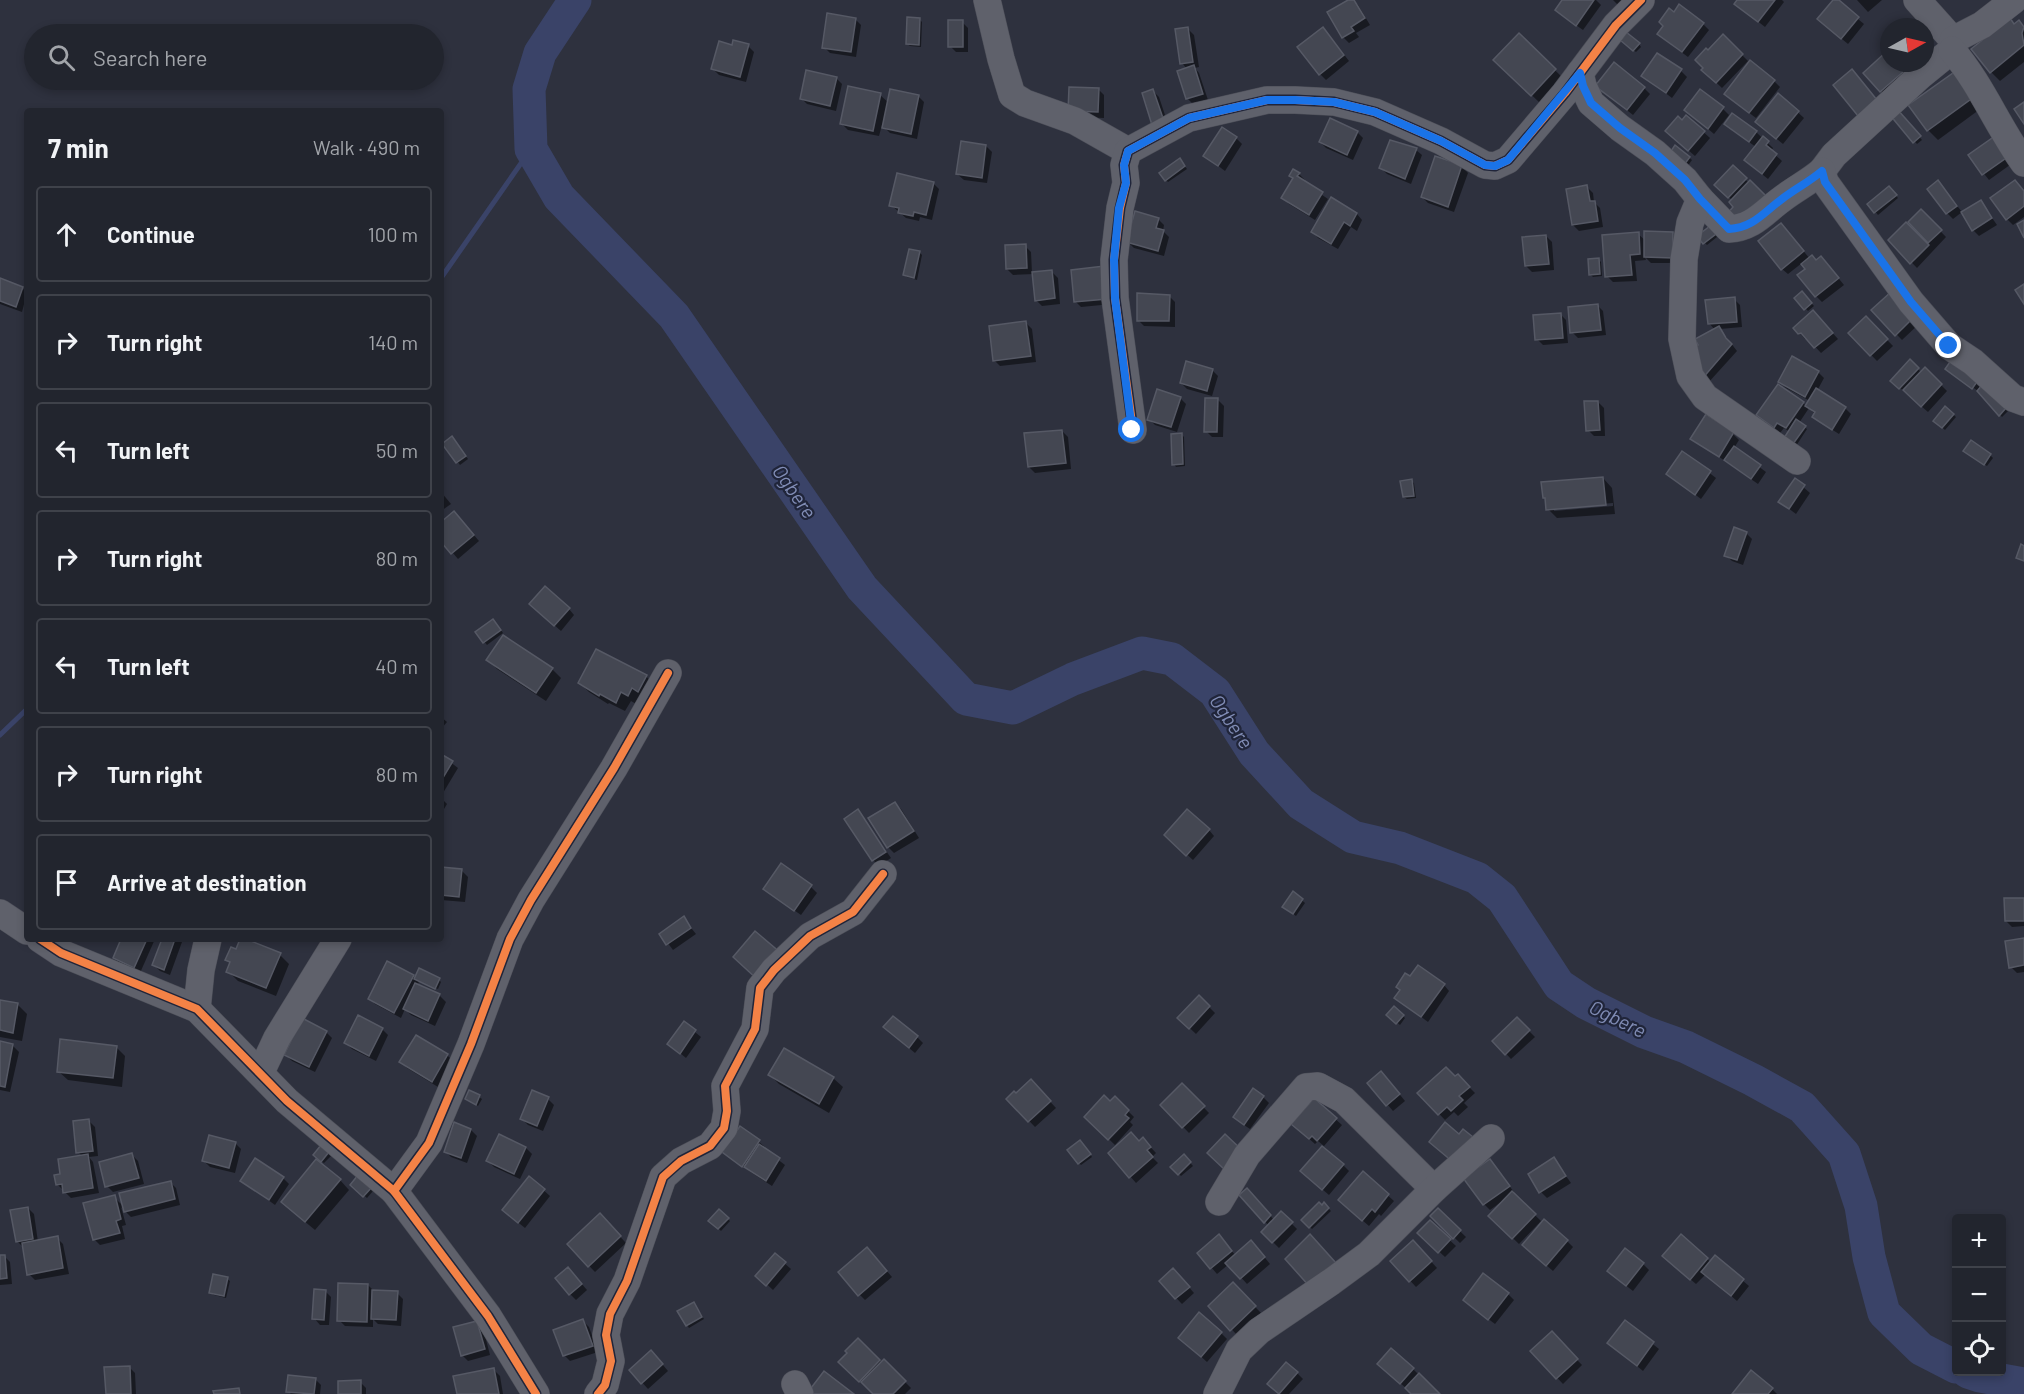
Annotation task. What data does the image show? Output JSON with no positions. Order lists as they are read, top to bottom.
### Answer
{
  "water": ["Ogbere"],
  "north": "right",
  "page": {
    "search": "Search here",
    "heading": ["7 min", "Walk · 490 m"],
    "list": [
      ["Continue", "100 m"],
      ["Turn right", "140 m"],
      ["Turn left", "50 m"],
      ["Turn right", "80 m"],
      ["Turn left", "40 m"],
      ["Turn right", "80 m"],
      "Arrive at destination"
    ],
    "map_buttons": ["+", "−"]
  }
}
